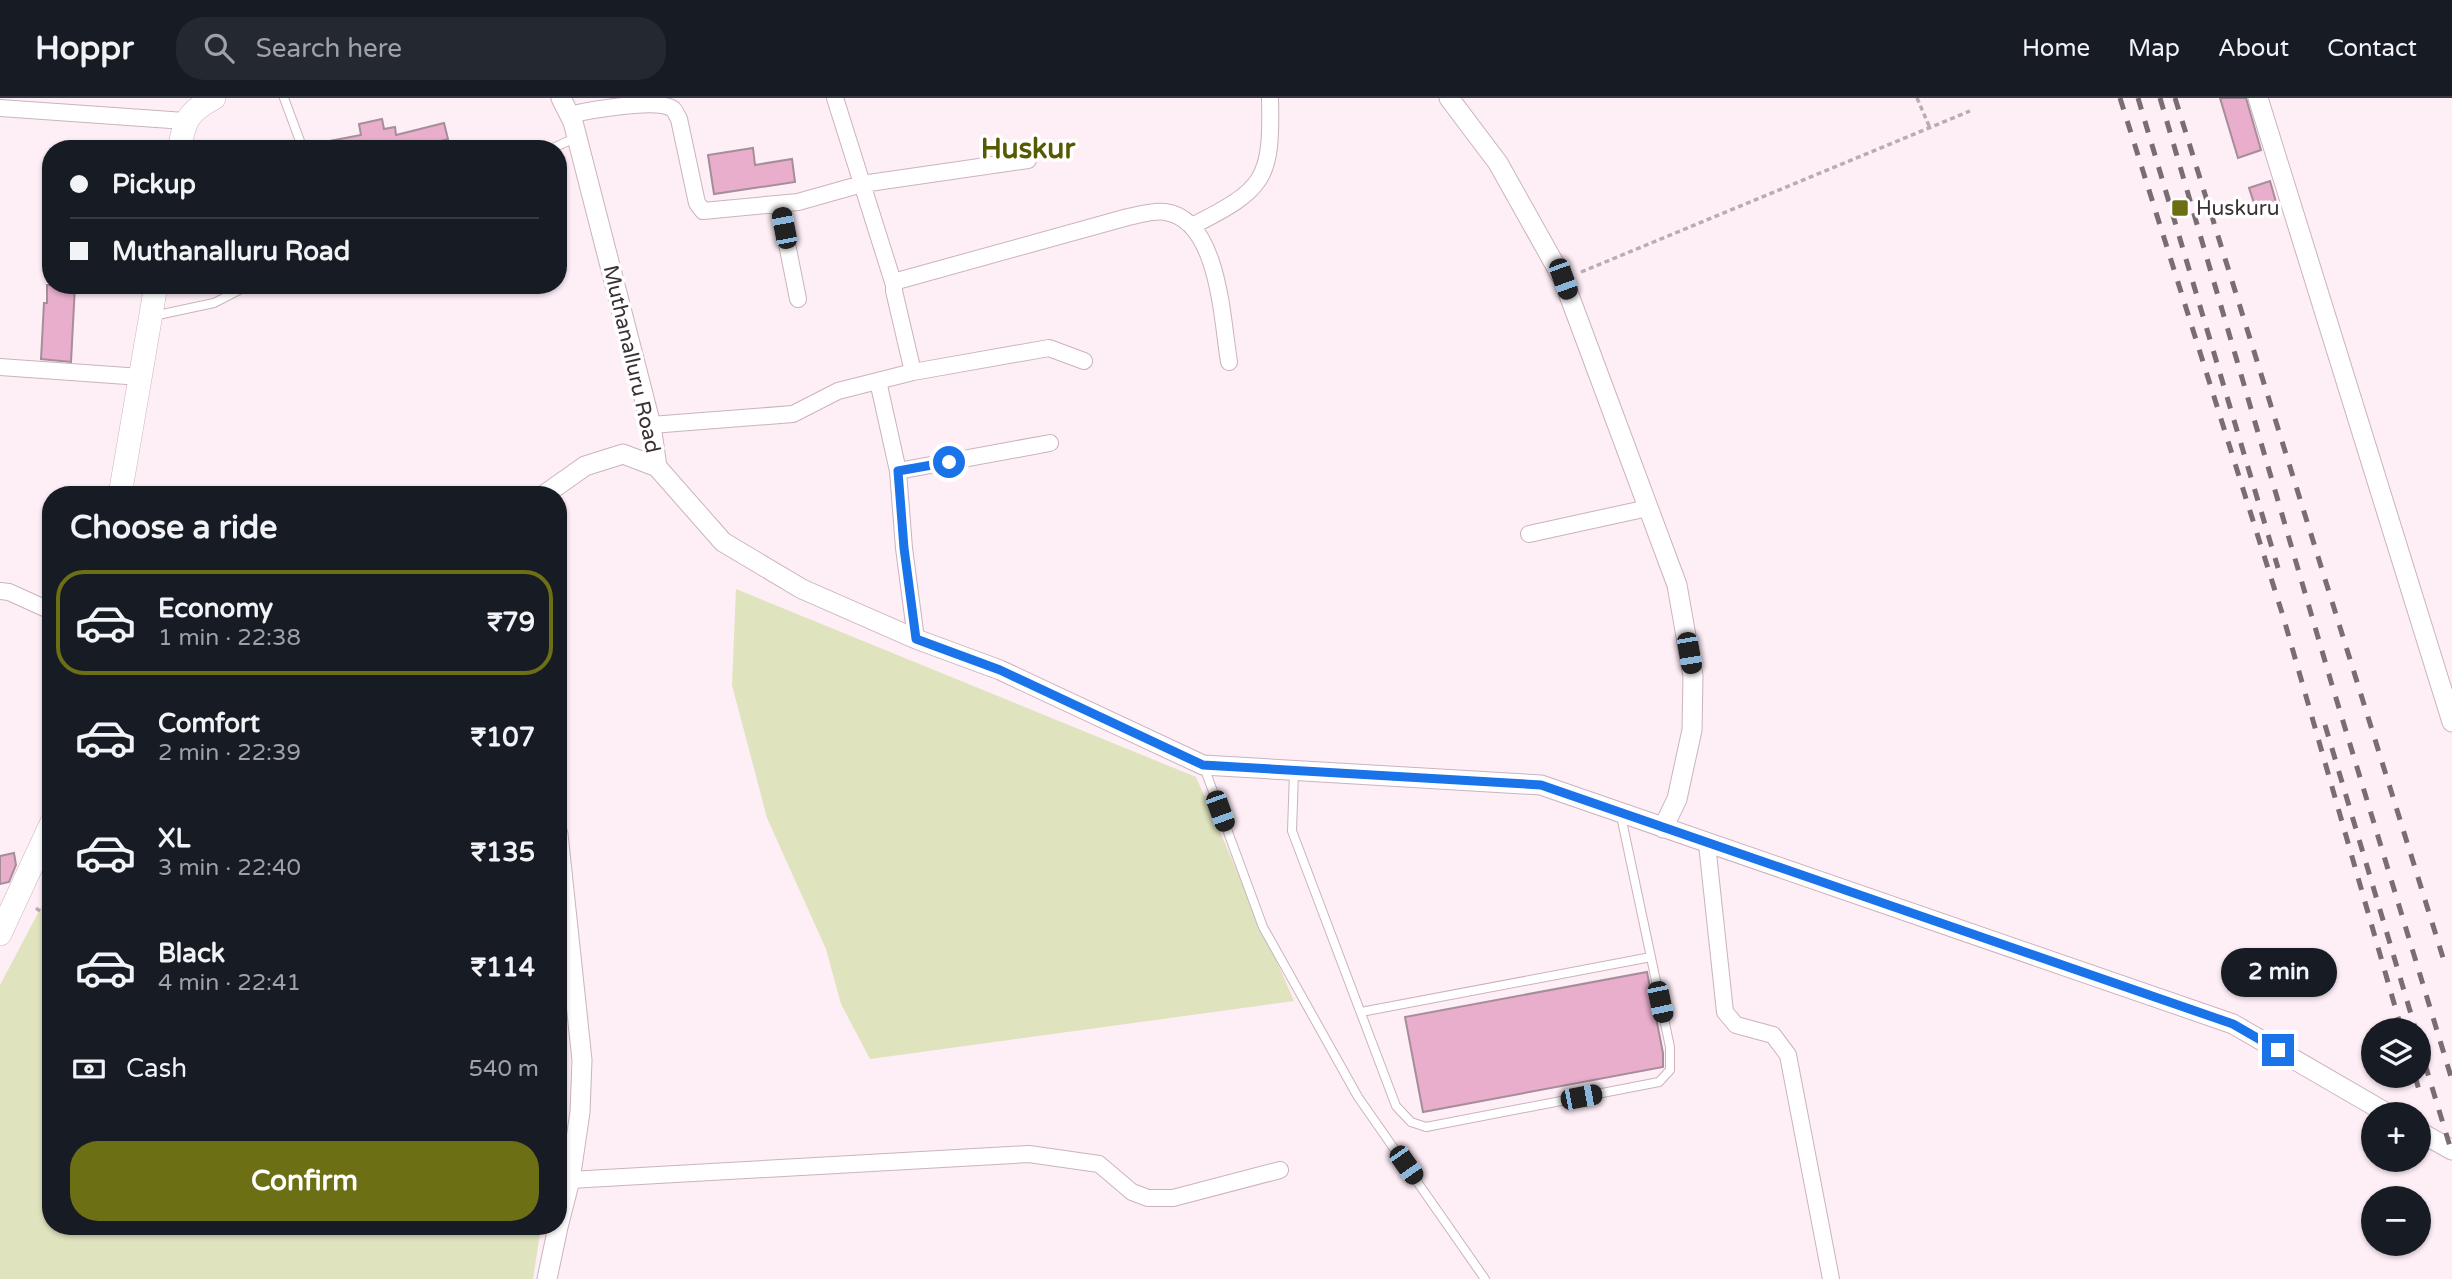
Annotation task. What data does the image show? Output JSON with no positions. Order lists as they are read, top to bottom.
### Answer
{
  "streets": {
    "street": ["Muthanalluru Road"]
  },
  "districts": ["Huskur"],
  "places": {
    "transit": ["Huskuru"]
  },
  "page": {
    "header": "Hoppr",
    "search": "Search here",
    "nav": [
      "Home",
      "Map",
      "About",
      "Contact"
    ],
    "banner": ["Pickup", "Muthanalluru Road"],
    "heading": "Choose a ride",
    "list": [
      {
        "name": "Economy",
        "note": "1 min · 22:38",
        "value": "₹79"
      },
      {
        "name": "Comfort",
        "note": "2 min · 22:39",
        "value": "₹107"
      },
      {
        "name": "XL",
        "note": "3 min · 22:40",
        "value": "₹135"
      },
      {
        "name": "Black",
        "note": "4 min · 22:41",
        "value": "₹114"
      }
    ],
    "bubble": "2 min",
    "map_buttons": ["+", "−"],
    "pay": ["Cash", "540 m"],
    "buttons": "Confirm"
  }
}
